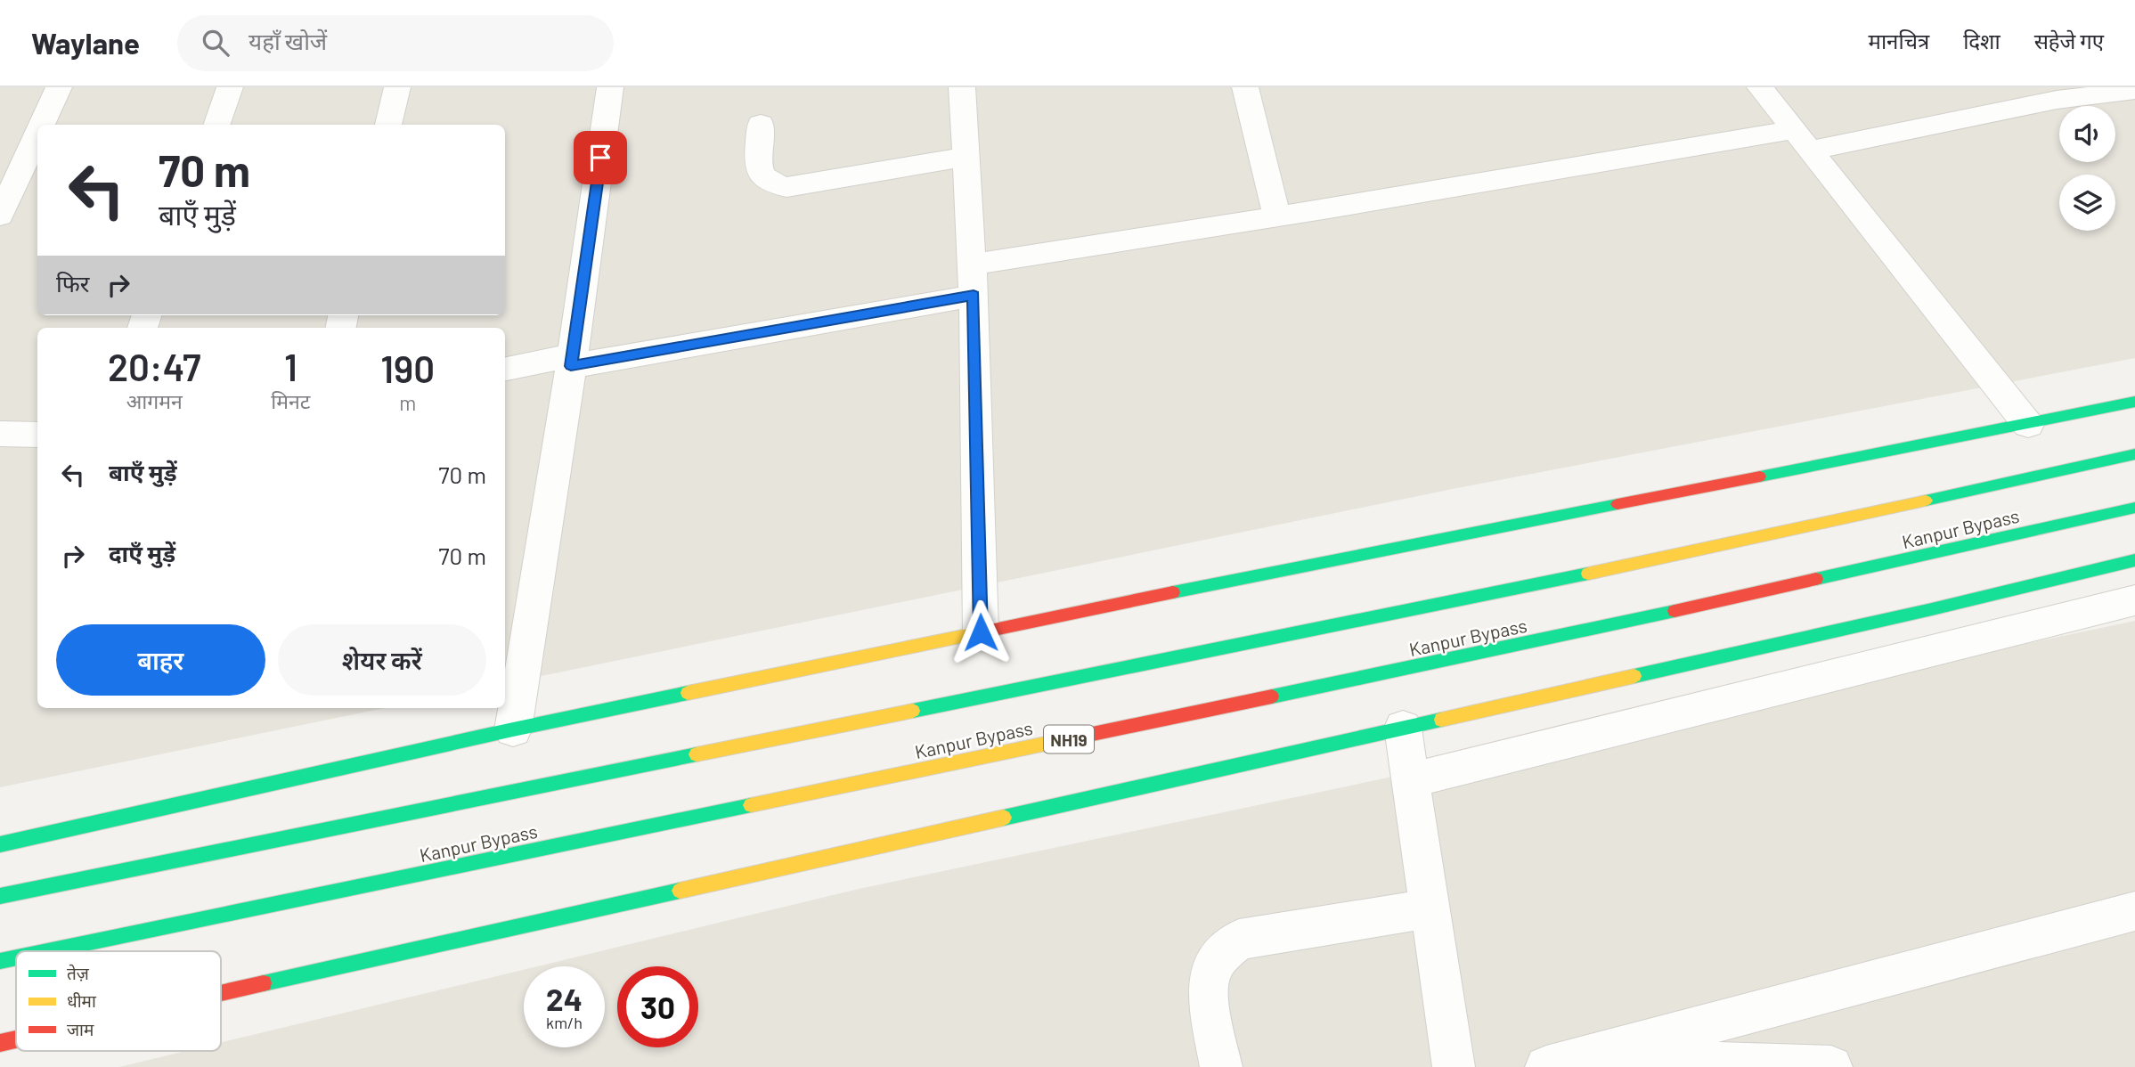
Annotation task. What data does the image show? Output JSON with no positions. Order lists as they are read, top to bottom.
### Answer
{
  "streets": {
    "main road": ["Kanpur Bypass", "NH19"]
  },
  "legend": ["तेज़", "धीमा", "जाम"],
  "page": {
    "header": "Waylane",
    "search": "यहाँ खोजें",
    "nav": ["मानचित्र", "दिशा", "सहेजे गए"],
    "turn": ["70 m", "बाएँ मुड़ें"],
    "then": "फिर",
    "eta": [
      "20:47",
      "आगमन",
      "1",
      "मिनट",
      "190",
      "m"
    ],
    "list": [
      {
        "name": "बाएँ मुड़ें",
        "value": "70 m"
      },
      {
        "name": "दाएँ मुड़ें",
        "value": "70 m"
      }
    ],
    "buttons": ["बाहर", "शेयर करें"],
    "speed": "24 km/h",
    "limit": "30"
  }
}
